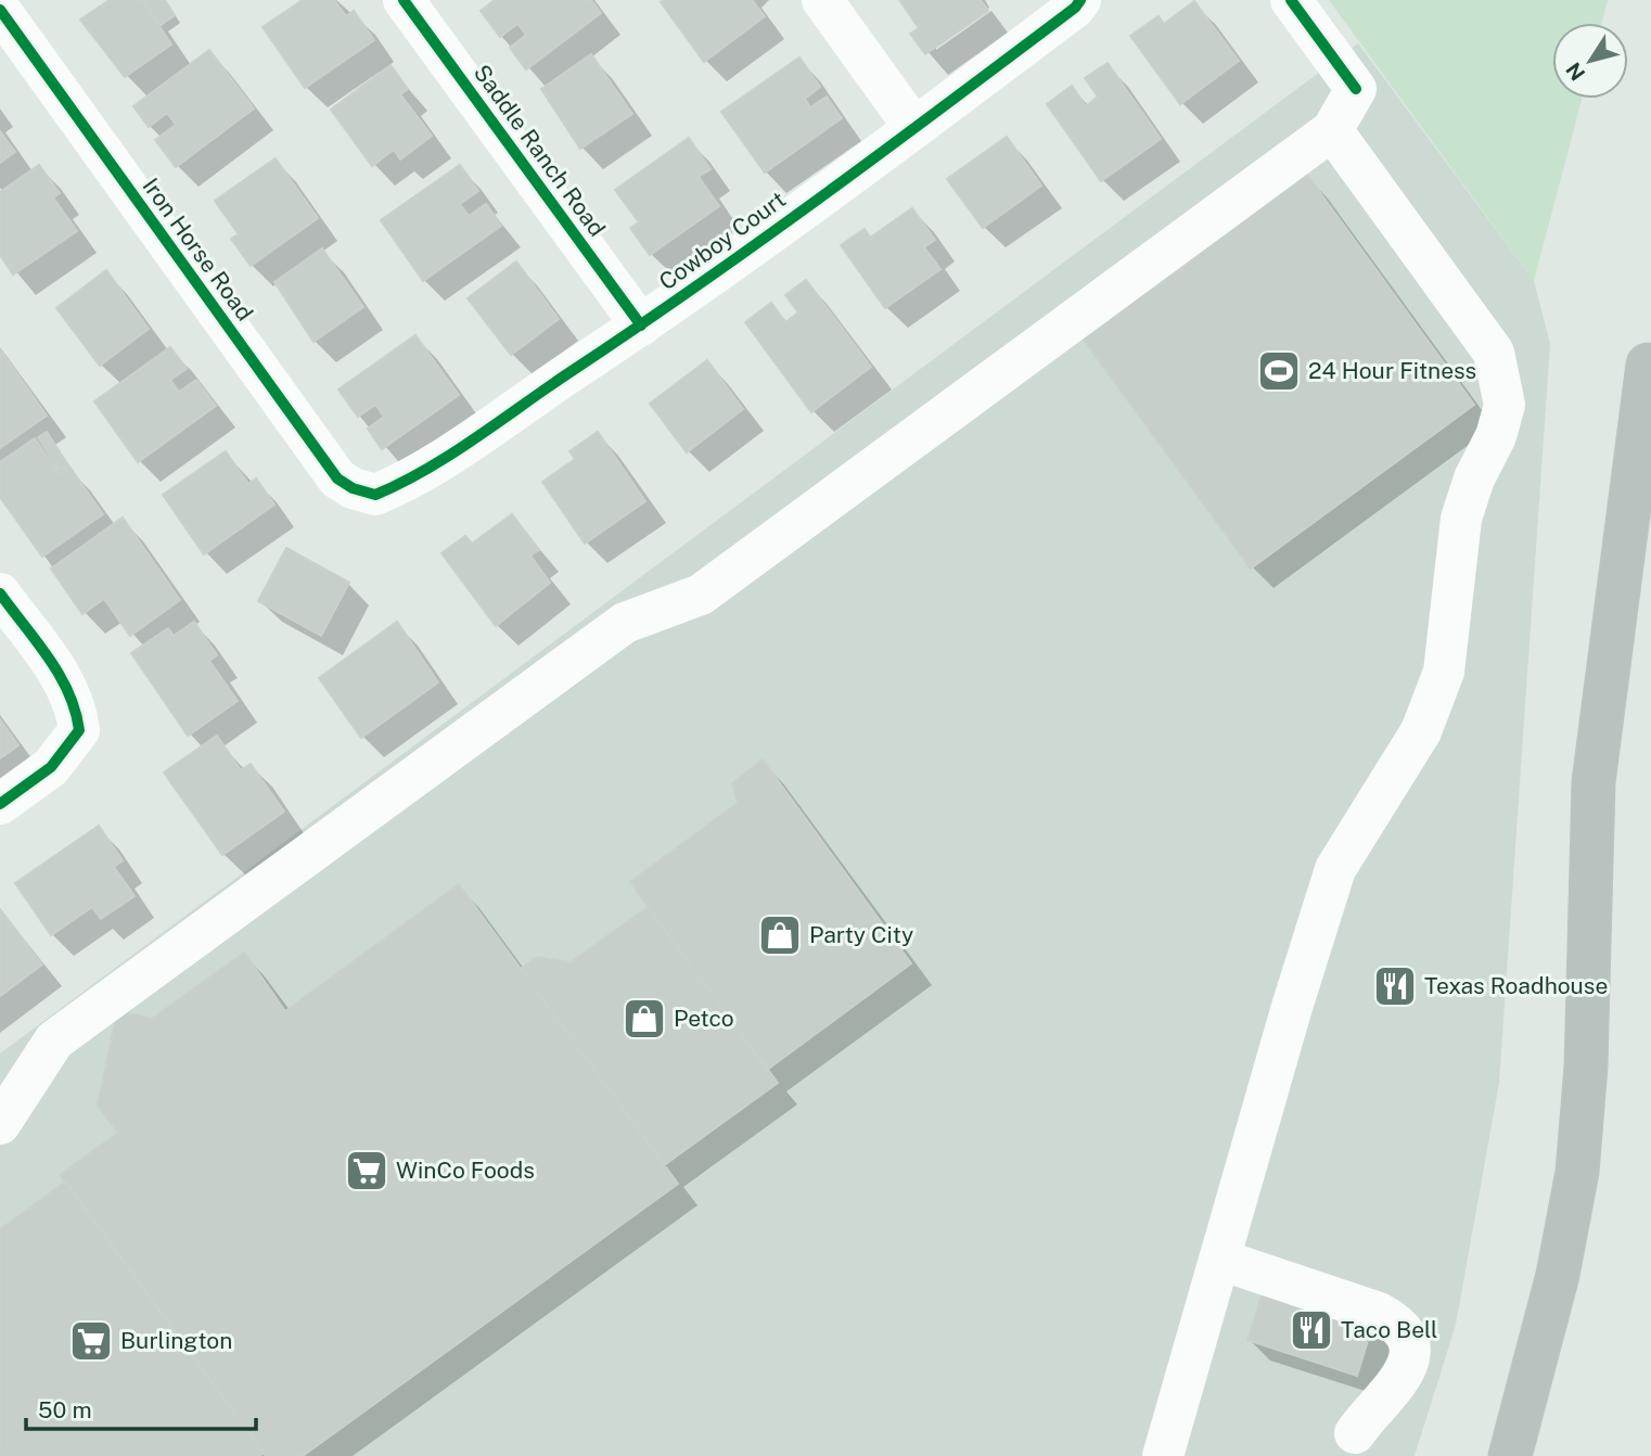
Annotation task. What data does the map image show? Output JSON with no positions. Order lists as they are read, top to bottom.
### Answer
{
  "streets": {
    "street": ["Saddle Ranch Road", "Cowboy Court", "Iron Horse Road"]
  },
  "crossings": [
    ["Saddle Ranch Road", "Cowboy Court"],
    ["Cowboy Court", "Iron Horse Road"]
  ],
  "places": {
    "sports": ["24 Hour Fitness"],
    "shop": ["Party City", "Petco"],
    "restaurant": ["Texas Roadhouse", "Taco Bell"],
    "supermarket": ["WinCo Foods", "Burlington"]
  },
  "scale_bar": "50 m",
  "north": "bottom left"
}
